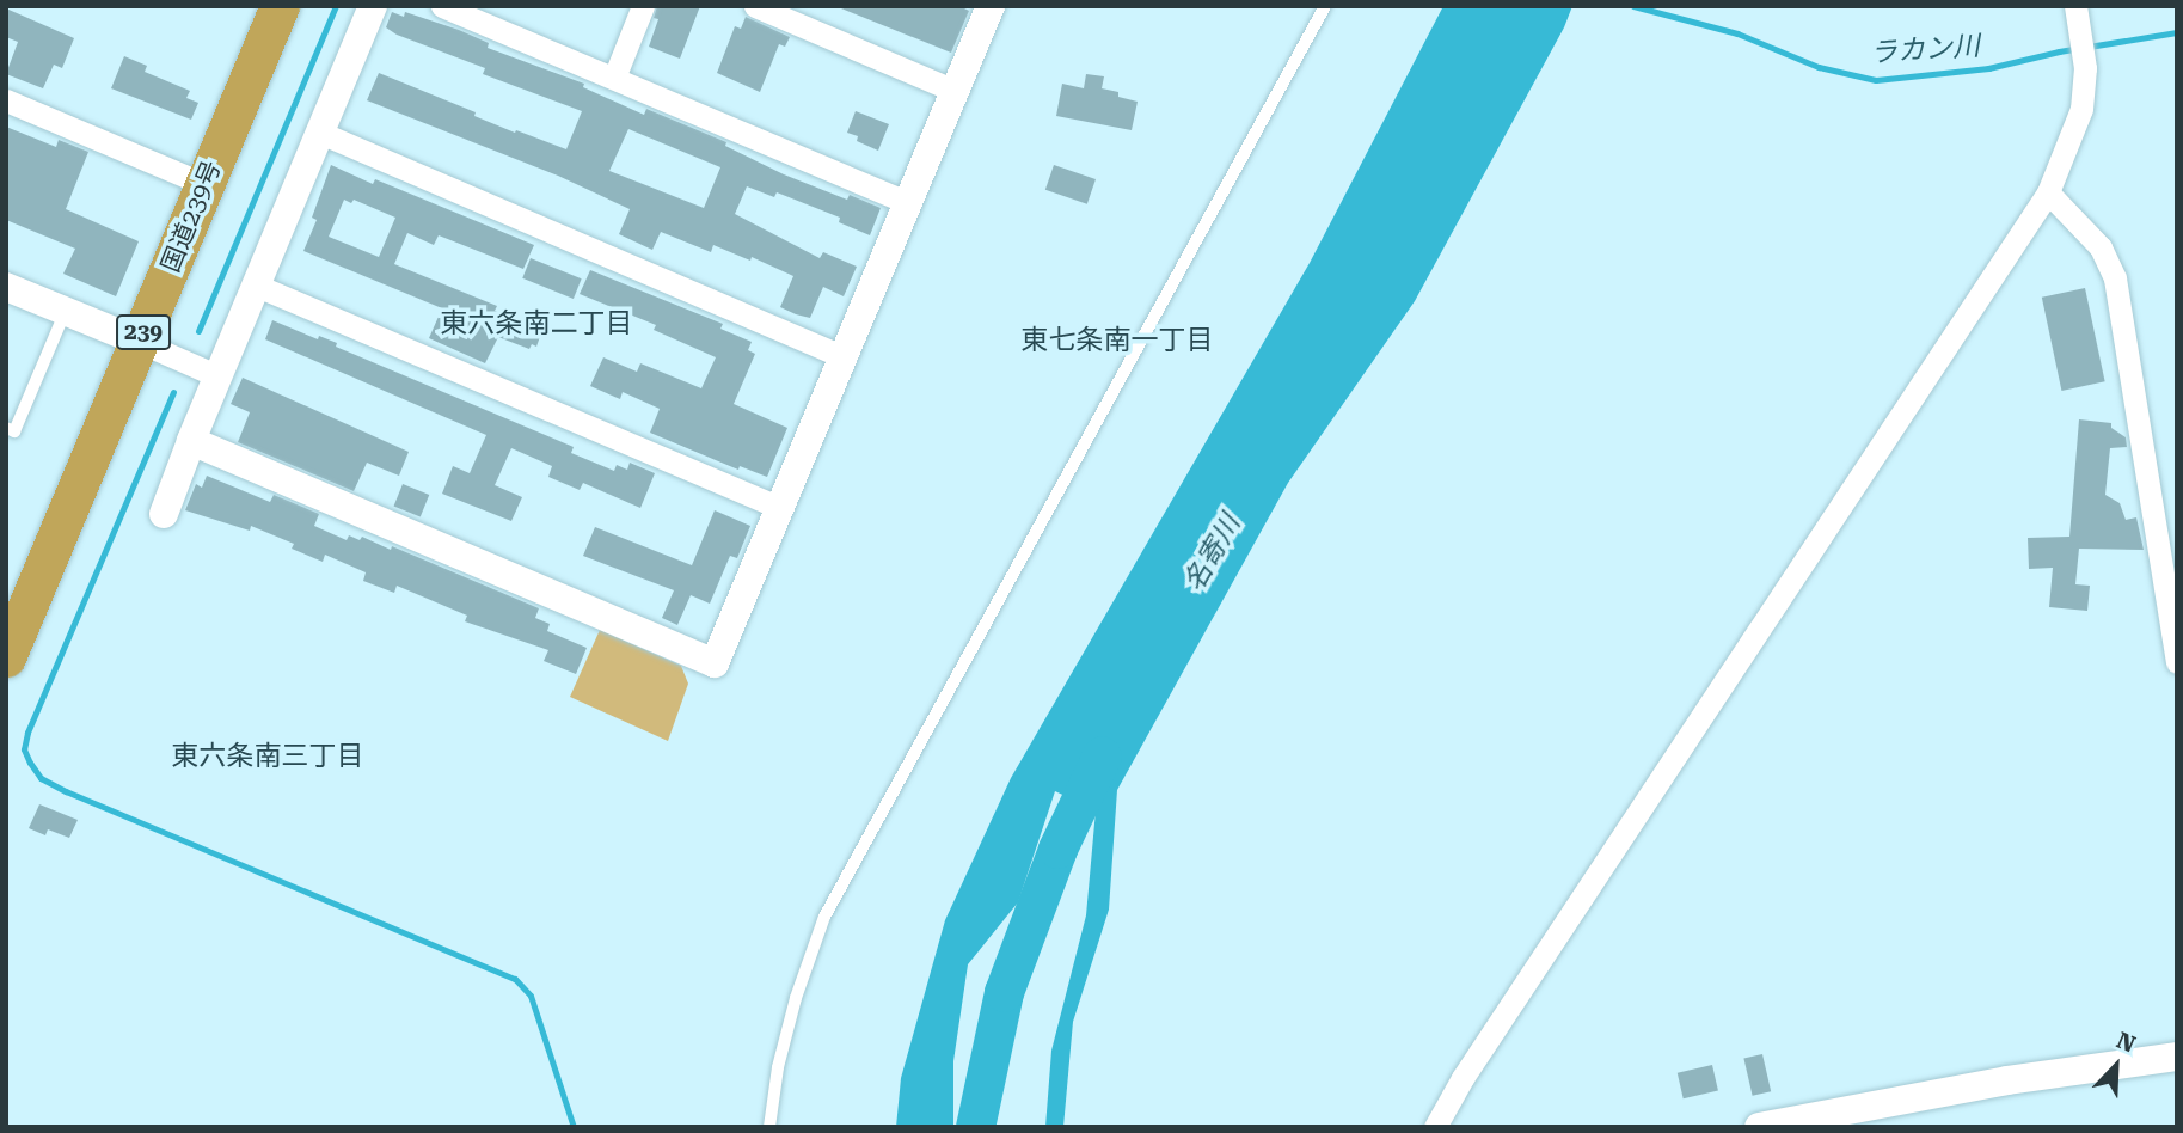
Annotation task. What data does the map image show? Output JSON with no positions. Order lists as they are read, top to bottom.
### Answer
{
  "streets": {
    "highway": ["国道239号", "239"]
  },
  "districts": ["東六条南二丁目", "東七条南一丁目", "東六条南三丁目"],
  "water": ["ラカン川", "名寄川"],
  "north": "top right"
}
